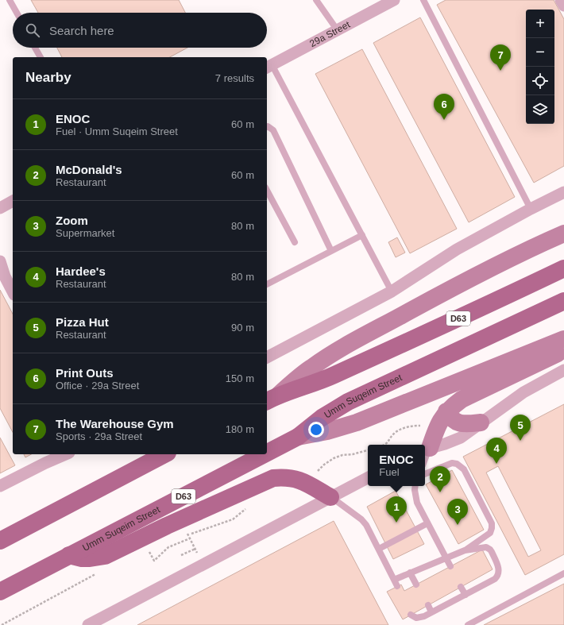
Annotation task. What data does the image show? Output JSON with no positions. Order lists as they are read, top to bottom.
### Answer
{
  "streets": {
    "main road": ["D63", "Umm Suqeim Street"],
    "street": ["29a Street"]
  },
  "page": {
    "map_buttons": ["+", "−"],
    "search": "Search here",
    "pins": [
      "7",
      "6",
      "5",
      "4",
      "2",
      "1",
      "3"
    ],
    "heading": ["Nearby", "7 results"],
    "list": [
      {
        "mark": "1",
        "name": "ENOC",
        "note": "Fuel · Umm Suqeim Street",
        "value": "60 m"
      },
      {
        "mark": "2",
        "name": "McDonald's",
        "note": "Restaurant",
        "value": "60 m"
      },
      {
        "mark": "3",
        "name": "Zoom",
        "note": "Supermarket",
        "value": "80 m"
      },
      {
        "mark": "4",
        "name": "Hardee's",
        "note": "Restaurant",
        "value": "80 m"
      },
      {
        "mark": "5",
        "name": "Pizza Hut",
        "note": "Restaurant",
        "value": "90 m"
      },
      {
        "mark": "6",
        "name": "Print Outs",
        "note": "Office · 29a Street",
        "value": "150 m"
      },
      {
        "mark": "7",
        "name": "The Warehouse Gym",
        "note": "Sports · 29a Street",
        "value": "180 m"
      }
    ],
    "popup": ["ENOC", "Fuel"]
  }
}
